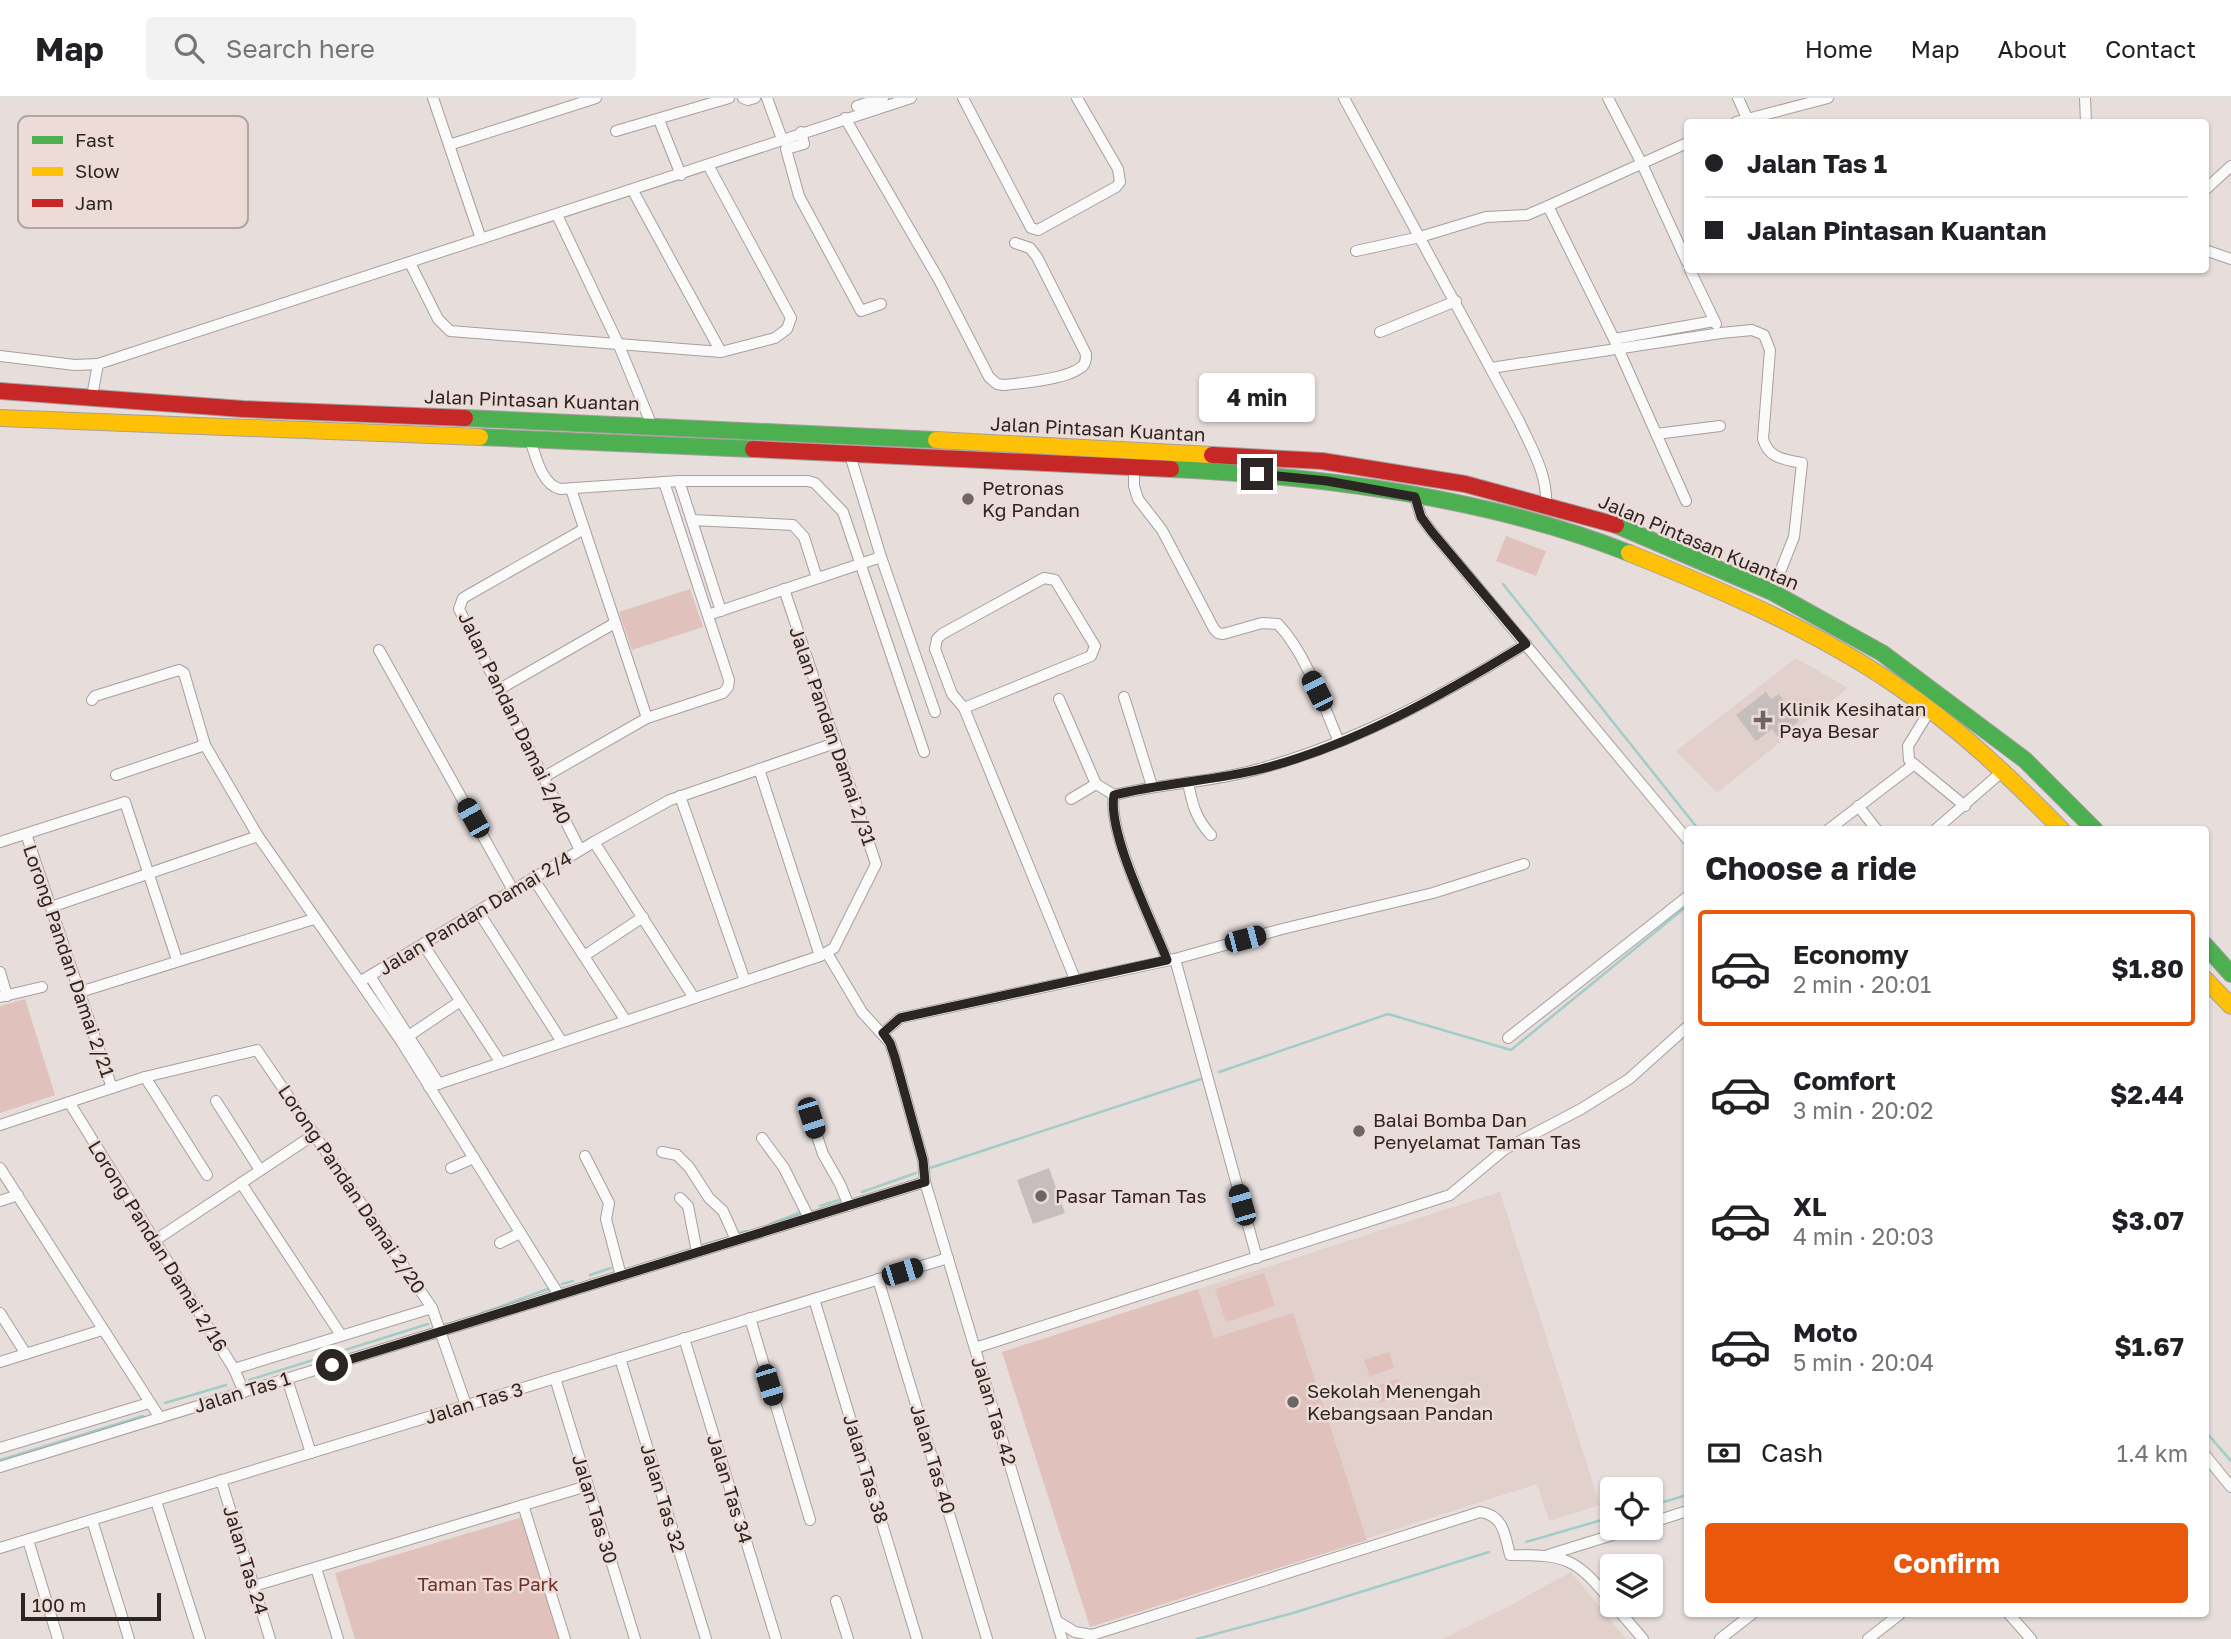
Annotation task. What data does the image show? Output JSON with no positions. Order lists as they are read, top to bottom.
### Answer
{
  "streets": {
    "highway": ["Jalan Pintasan Kuantan"],
    "street": [
      "Jalan Pandan Damai 2/40",
      "Jalan Pandan Damai 2/31",
      "Jalan Pandan Damai 2/4",
      "Lorong Pandan Damai 2/21",
      "Lorong Pandan Damai 2/20",
      "Lorong Pandan Damai 2/16",
      "Jalan Tas 1",
      "Jalan Tas 3",
      "Jalan Tas 42",
      "Jalan Tas 40",
      "Jalan Tas 38",
      "Jalan Tas 34",
      "Jalan Tas 32",
      "Jalan Tas 30",
      "Jalan Tas 24"
    ]
  },
  "crossings": [
    ["Jalan Pandan Damai 2/40", "Jalan Pandan Damai 2/4"],
    ["Jalan Pandan Damai 2/31", "Jalan Pandan Damai 2/4"],
    ["Jalan Pandan Damai 2/31", "Jalan Tas 42"],
    ["Jalan Pandan Damai 2/4", "Jalan Tas 42"],
    ["Lorong Pandan Damai 2/20", "Jalan Tas 1"],
    ["Lorong Pandan Damai 2/20", "Jalan Tas 3"],
    ["Lorong Pandan Damai 2/16", "Jalan Tas 1"],
    ["Jalan Tas 1", "Jalan Tas 42"],
    ["Jalan Tas 3", "Jalan Tas 42"],
    ["Jalan Tas 3", "Jalan Tas 40"],
    ["Jalan Tas 3", "Jalan Tas 38"],
    ["Jalan Tas 3", "Jalan Tas 34"],
    ["Jalan Tas 3", "Jalan Tas 32"],
    ["Jalan Tas 3", "Jalan Tas 30"],
    ["Jalan Tas 3", "Jalan Tas 24"]
  ],
  "parks": ["Taman Tas Park"],
  "places": {
    "other": [
      "Petronas Kg Pandan",
      "Balai Bomba Dan Penyelamat Taman Tas",
      "Pasar Taman Tas",
      "Sekolah Menengah Kebangsaan Pandan"
    ],
    "health": ["Klinik Kesihatan Paya Besar"]
  },
  "legend": ["Fast", "Slow", "Jam"],
  "scale_bar": "100 m",
  "page": {
    "header": "Map",
    "search": "Search here",
    "nav": [
      "Home",
      "Map",
      "About",
      "Contact"
    ],
    "banner": ["Jalan Tas 1", "Jalan Pintasan Kuantan"],
    "bubble": "4 min",
    "heading": "Choose a ride",
    "list": [
      {
        "name": "Economy",
        "note": "2 min · 20:01",
        "value": "$1.80"
      },
      {
        "name": "Comfort",
        "note": "3 min · 20:02",
        "value": "$2.44"
      },
      {
        "name": "XL",
        "note": "4 min · 20:03",
        "value": "$3.07"
      },
      {
        "name": "Moto",
        "note": "5 min · 20:04",
        "value": "$1.67"
      }
    ],
    "pay": ["Cash", "1.4 km"],
    "buttons": "Confirm",
    "scale": "100 m"
  }
}
